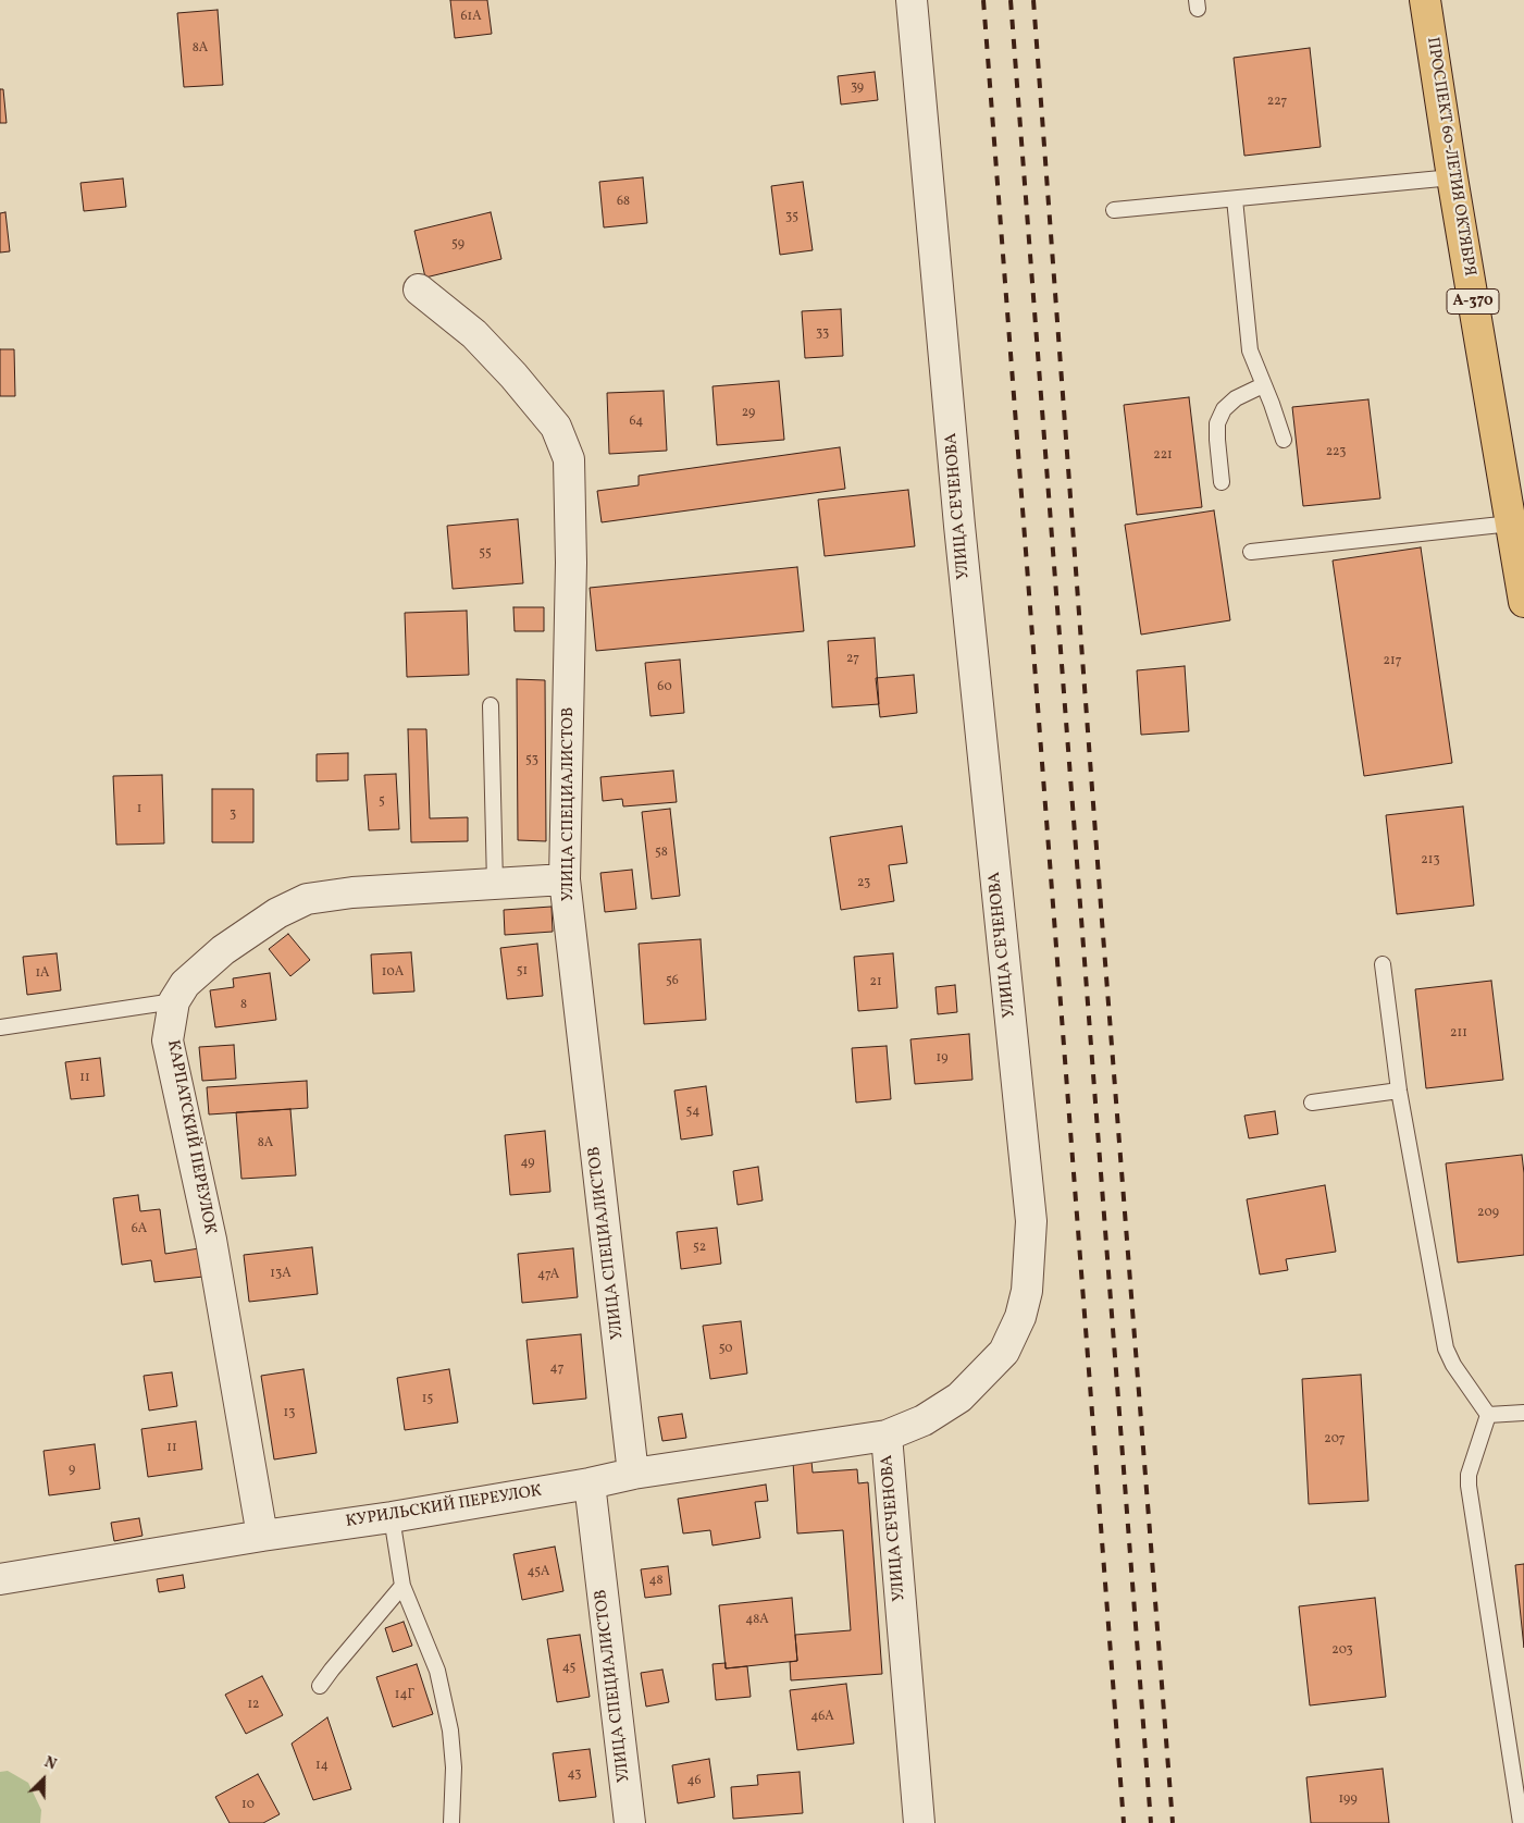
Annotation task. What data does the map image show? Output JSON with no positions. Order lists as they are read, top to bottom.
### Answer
{
  "streets": {
    "highway": ["ПРОСПЕКТ 60-ЛЕТИЯ ОКТЯБРЯ", "А-370"],
    "street": [
      "УЛИЦА СЕЧЕНОВА",
      "УЛИЦА СПЕЦИАЛИСТОВ",
      "КАРПАТСКИЙ ПЕРЕУЛОК",
      "КУРИЛЬСКИЙ ПЕРЕУЛОК"
    ]
  },
  "crossings": [
    ["УЛИЦА СЕЧЕНОВА", "КУРИЛЬСКИЙ ПЕРЕУЛОК"],
    ["УЛИЦА СПЕЦИАЛИСТОВ", "КАРПАТСКИЙ ПЕРЕУЛОК"],
    ["УЛИЦА СПЕЦИАЛИСТОВ", "КУРИЛЬСКИЙ ПЕРЕУЛОК"],
    ["КАРПАТСКИЙ ПЕРЕУЛОК", "КУРИЛЬСКИЙ ПЕРЕУЛОК"]
  ],
  "house_numbers": [
    "61А",
    "8А",
    "39",
    "227",
    "68",
    "35",
    "59",
    "33",
    "29",
    "64",
    "223",
    "221",
    "55",
    "27",
    "217",
    "60",
    "53",
    "5",
    "1",
    "3",
    "58",
    "213",
    "23",
    "51",
    "10А",
    "1А",
    "56",
    "21",
    "8",
    "211",
    "19",
    "11",
    "54",
    "8А",
    "49",
    "209",
    "6А",
    "52",
    "13А",
    "47А",
    "50",
    "47",
    "15",
    "13",
    "207",
    "11",
    "9",
    "45А",
    "48",
    "48А",
    "203",
    "45",
    "14Г",
    "12",
    "46А",
    "14",
    "43",
    "46",
    "199",
    "10"
  ],
  "north": "top right"
}
